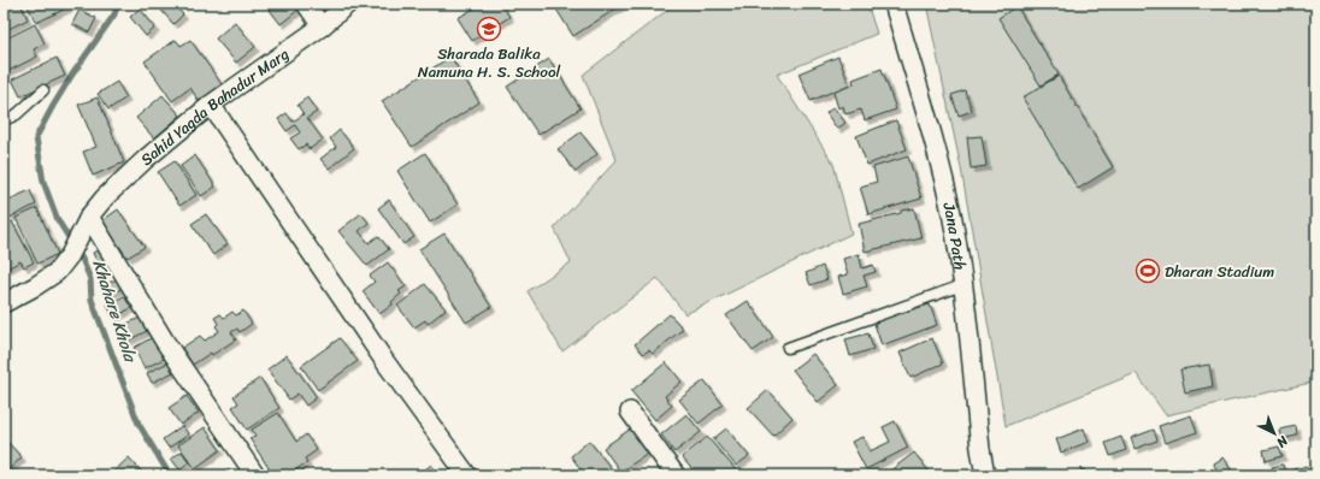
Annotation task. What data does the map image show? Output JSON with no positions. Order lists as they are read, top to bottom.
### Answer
{
  "streets": {
    "street": ["Sahid Yagda Bahadur Marg", "Jana Path"]
  },
  "water": ["Khahare Khola"],
  "places": {
    "school or university": ["Sharada Balika Namuna H. S. School"],
    "sports": ["Dharan Stadium"]
  },
  "north": "bottom right"
}
